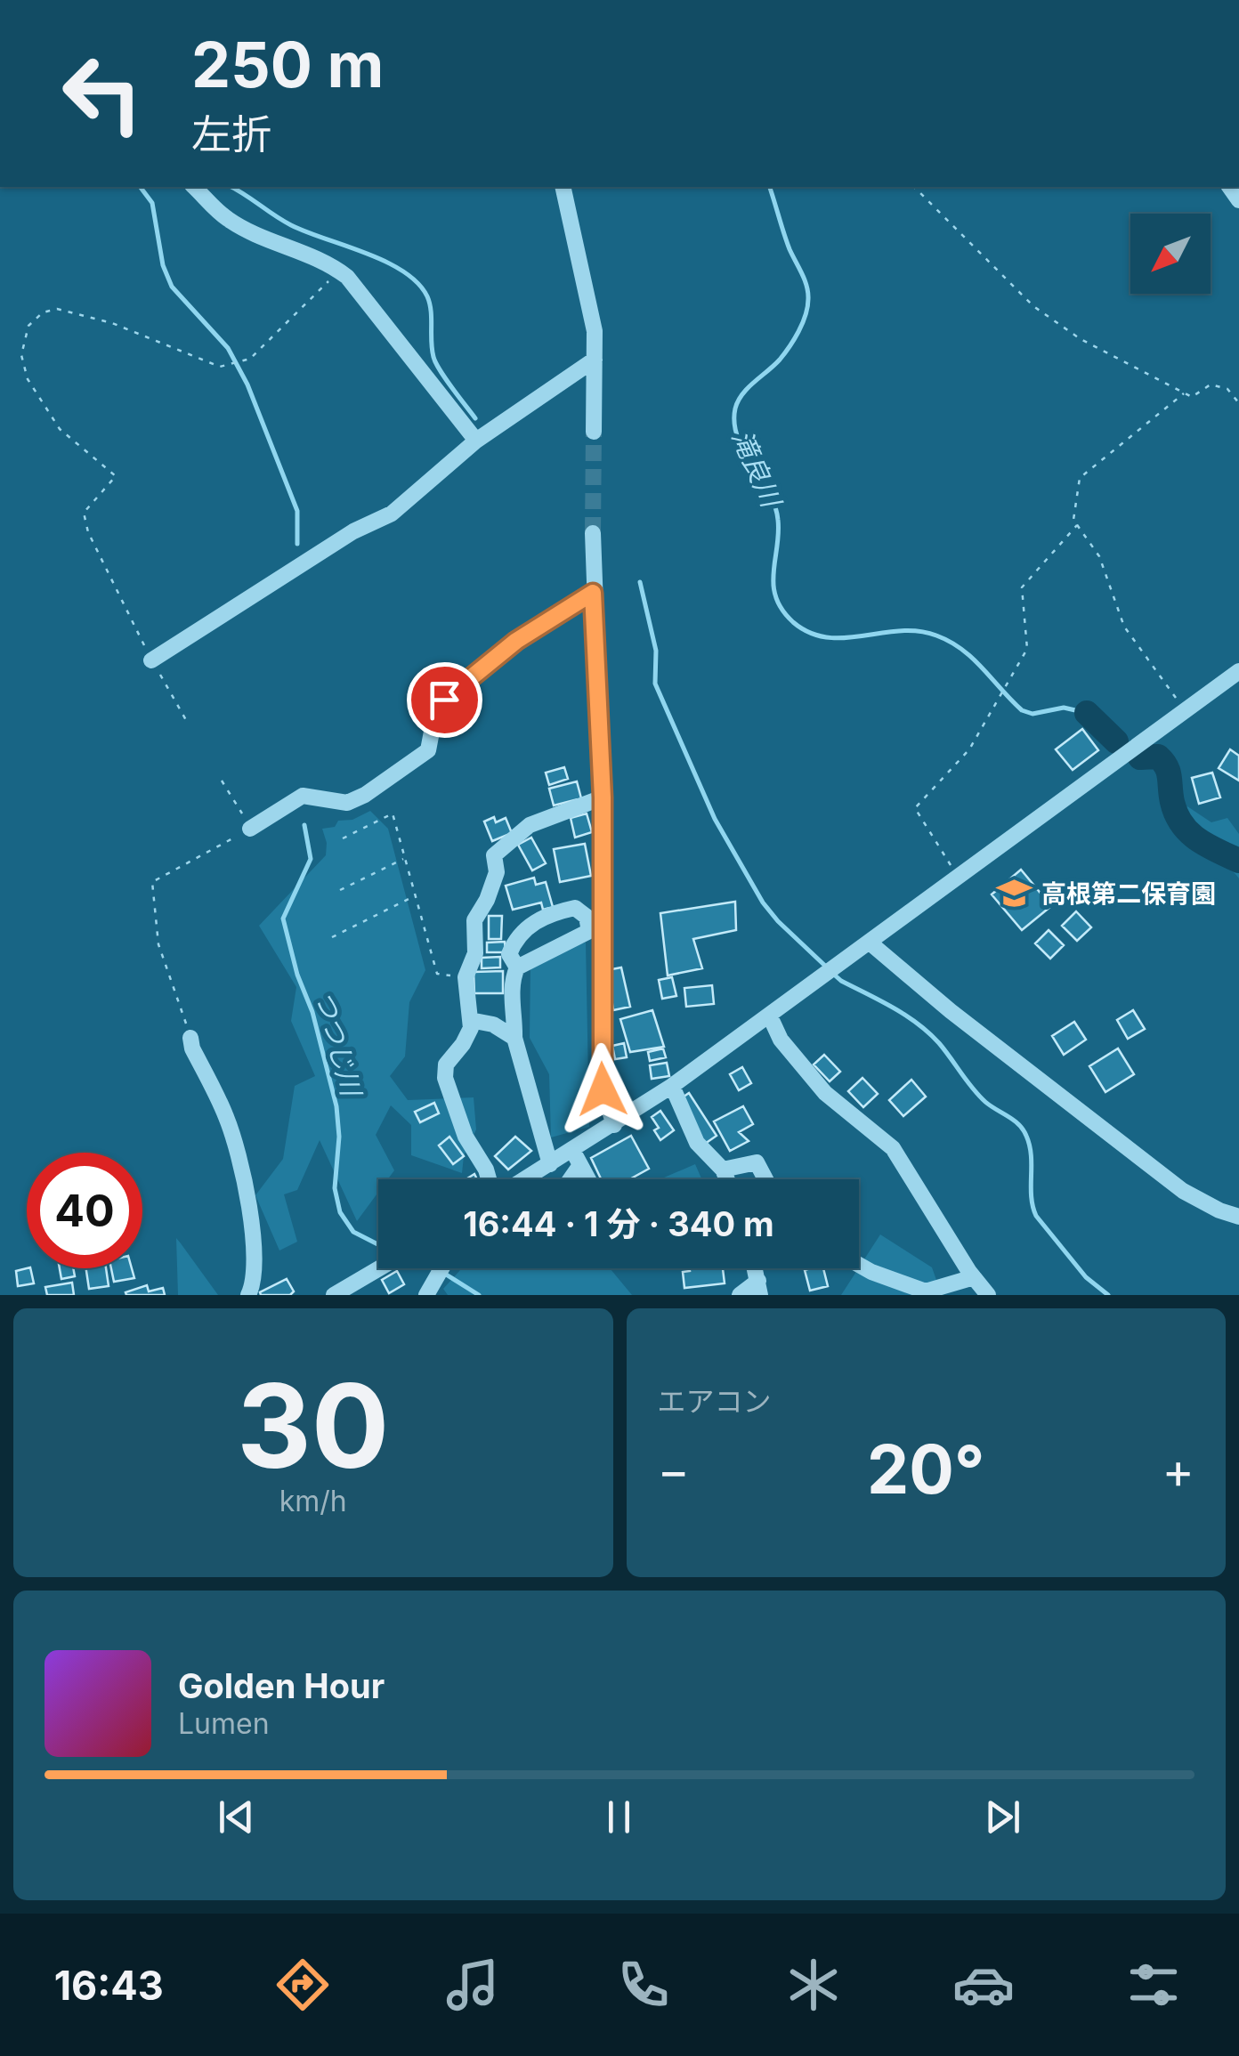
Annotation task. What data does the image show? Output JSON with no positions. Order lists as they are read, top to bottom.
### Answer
{
  "water": ["滝良川", "つつじ川"],
  "places": {
    "school or university": ["高根第二保育園"]
  },
  "north": "bottom left",
  "page": {
    "turn": ["250 m", "左折"],
    "limit": "40",
    "trip": "16:44 · 1 分 · 340 m",
    "tile": [
      ["30", "km/h"],
      "エアコン"
    ],
    "heat": ["−", "20°", "+"],
    "song": ["Golden Hour", "Lumen"],
    "tabs": "16:43"
  }
}
